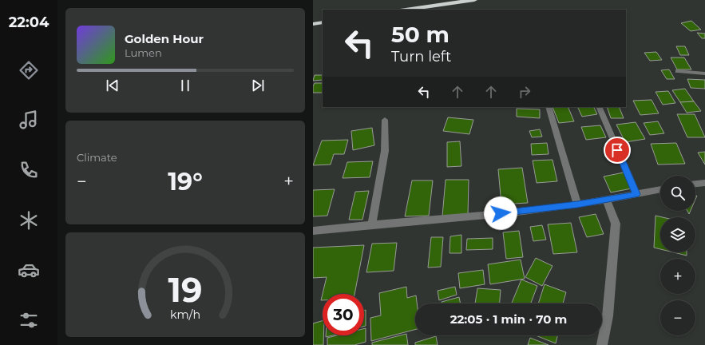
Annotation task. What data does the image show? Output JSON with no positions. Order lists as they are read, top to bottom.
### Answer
{
  "page": {
    "tabs": "22:04",
    "turn": ["50 m", "Turn left"],
    "song": ["Golden Hour", "Lumen"],
    "tile": "Climate",
    "heat": ["−", "19°", "+"],
    "map_buttons": ["+", "−"],
    "limit": "30",
    "trip": "22:05 · 1 min · 70 m",
    "gauge": ["19", "km/h"]
  }
}
